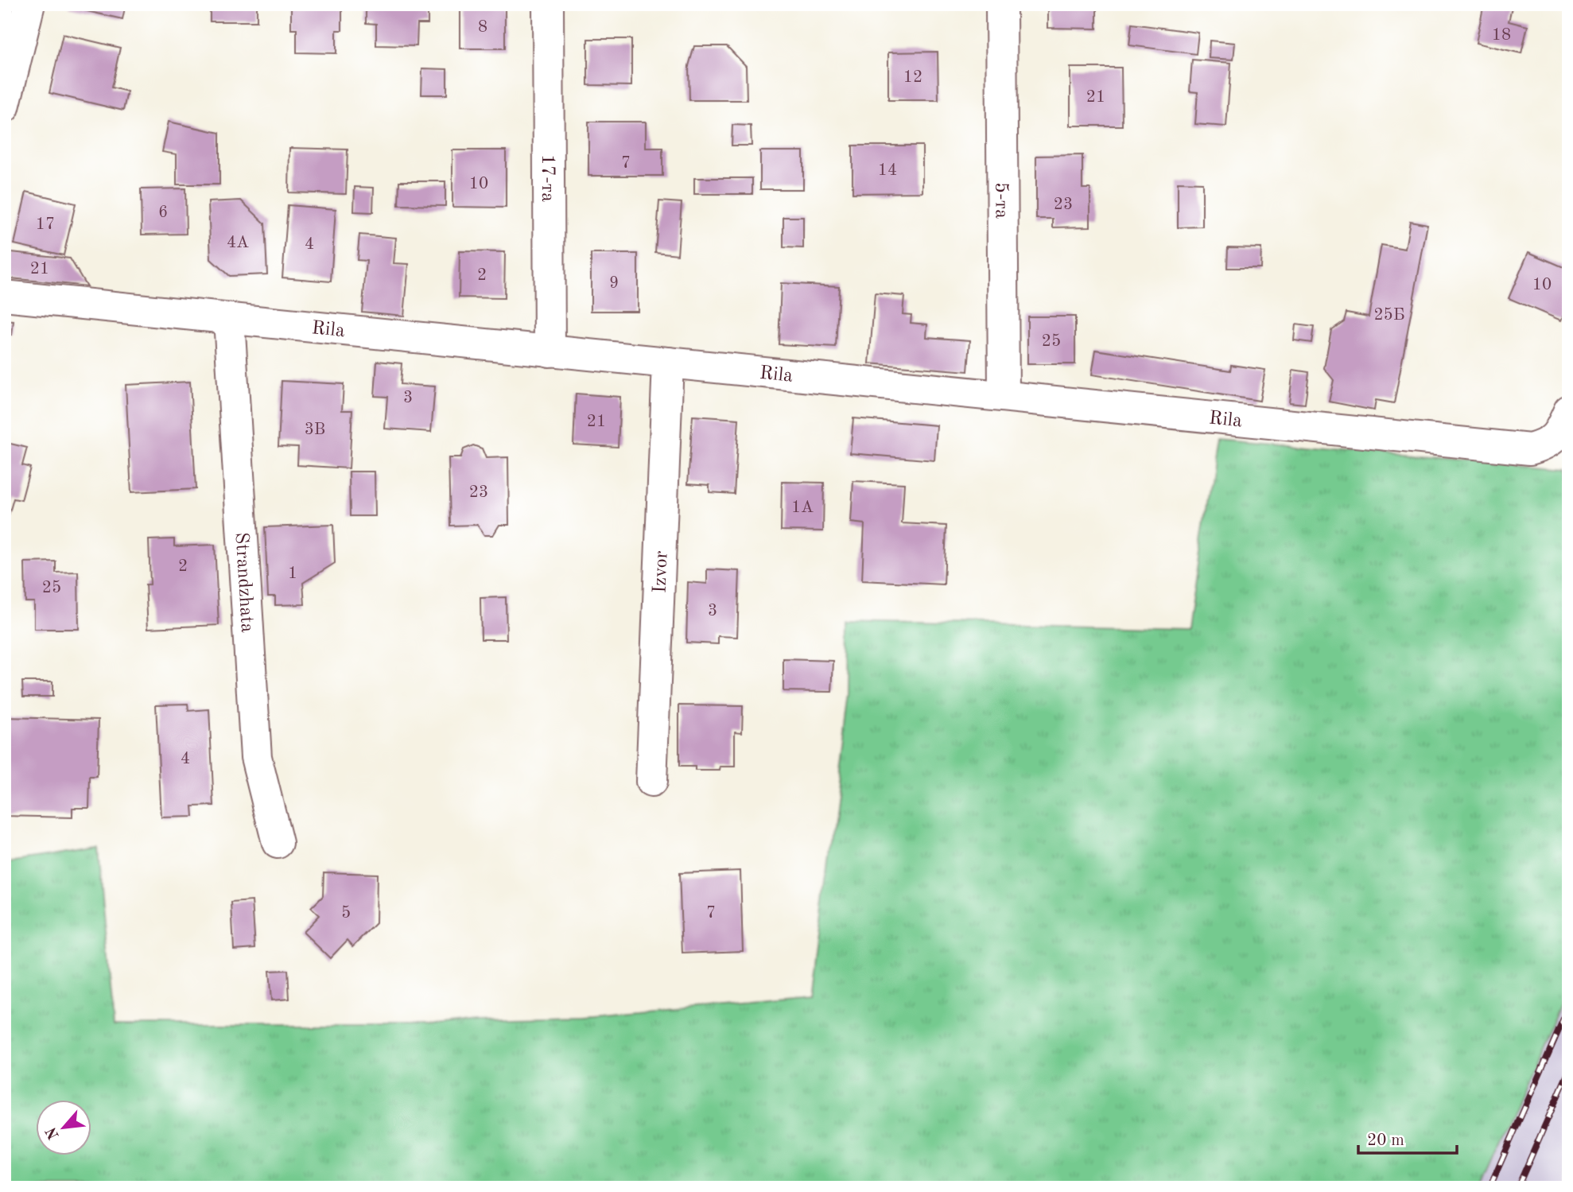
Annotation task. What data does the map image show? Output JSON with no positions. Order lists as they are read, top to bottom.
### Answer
{
  "streets": {
    "street": [
      "17-та",
      "5-та",
      "Rila",
      "Izvor",
      "Strandzhata"
    ]
  },
  "crossings": [
    ["17-та", "Rila"],
    ["5-та", "Rila"],
    ["Rila", "Izvor"],
    ["Rila", "Strandzhata"]
  ],
  "house_numbers": [
    "8",
    "18",
    "12",
    "21",
    "7",
    "14",
    "10",
    "23",
    "6",
    "17",
    "4А",
    "4",
    "21",
    "2",
    "9",
    "10",
    "25Б",
    "25",
    "3",
    "21",
    "3В",
    "23",
    "1А",
    "2",
    "1",
    "25",
    "3",
    "4",
    "5",
    "7"
  ],
  "scale_bar": "20 m",
  "north": "bottom left"
}
